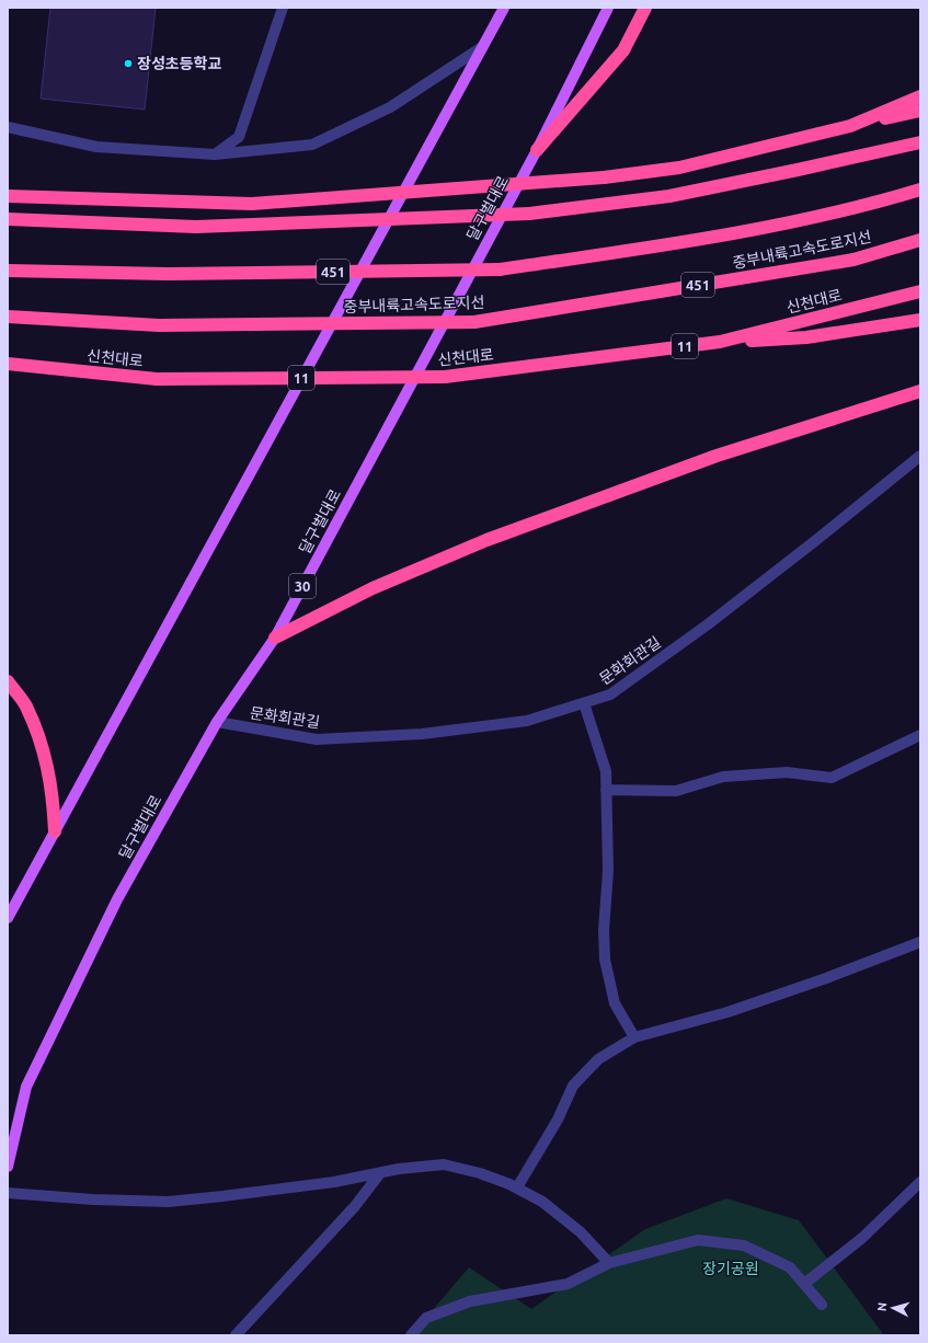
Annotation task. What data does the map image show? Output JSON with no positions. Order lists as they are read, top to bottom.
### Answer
{
  "streets": {
    "highway": [
      "중부내륙고속도로지선",
      "451",
      "신천대로",
      "11"
    ],
    "main road": ["달구벌대로", "30"],
    "street": ["문화회관길"]
  },
  "crossings": [
    ["달구벌대로", "문화회관길"]
  ],
  "parks": ["장기공원"],
  "places": ["장성초등학교"],
  "north": "left"
}
